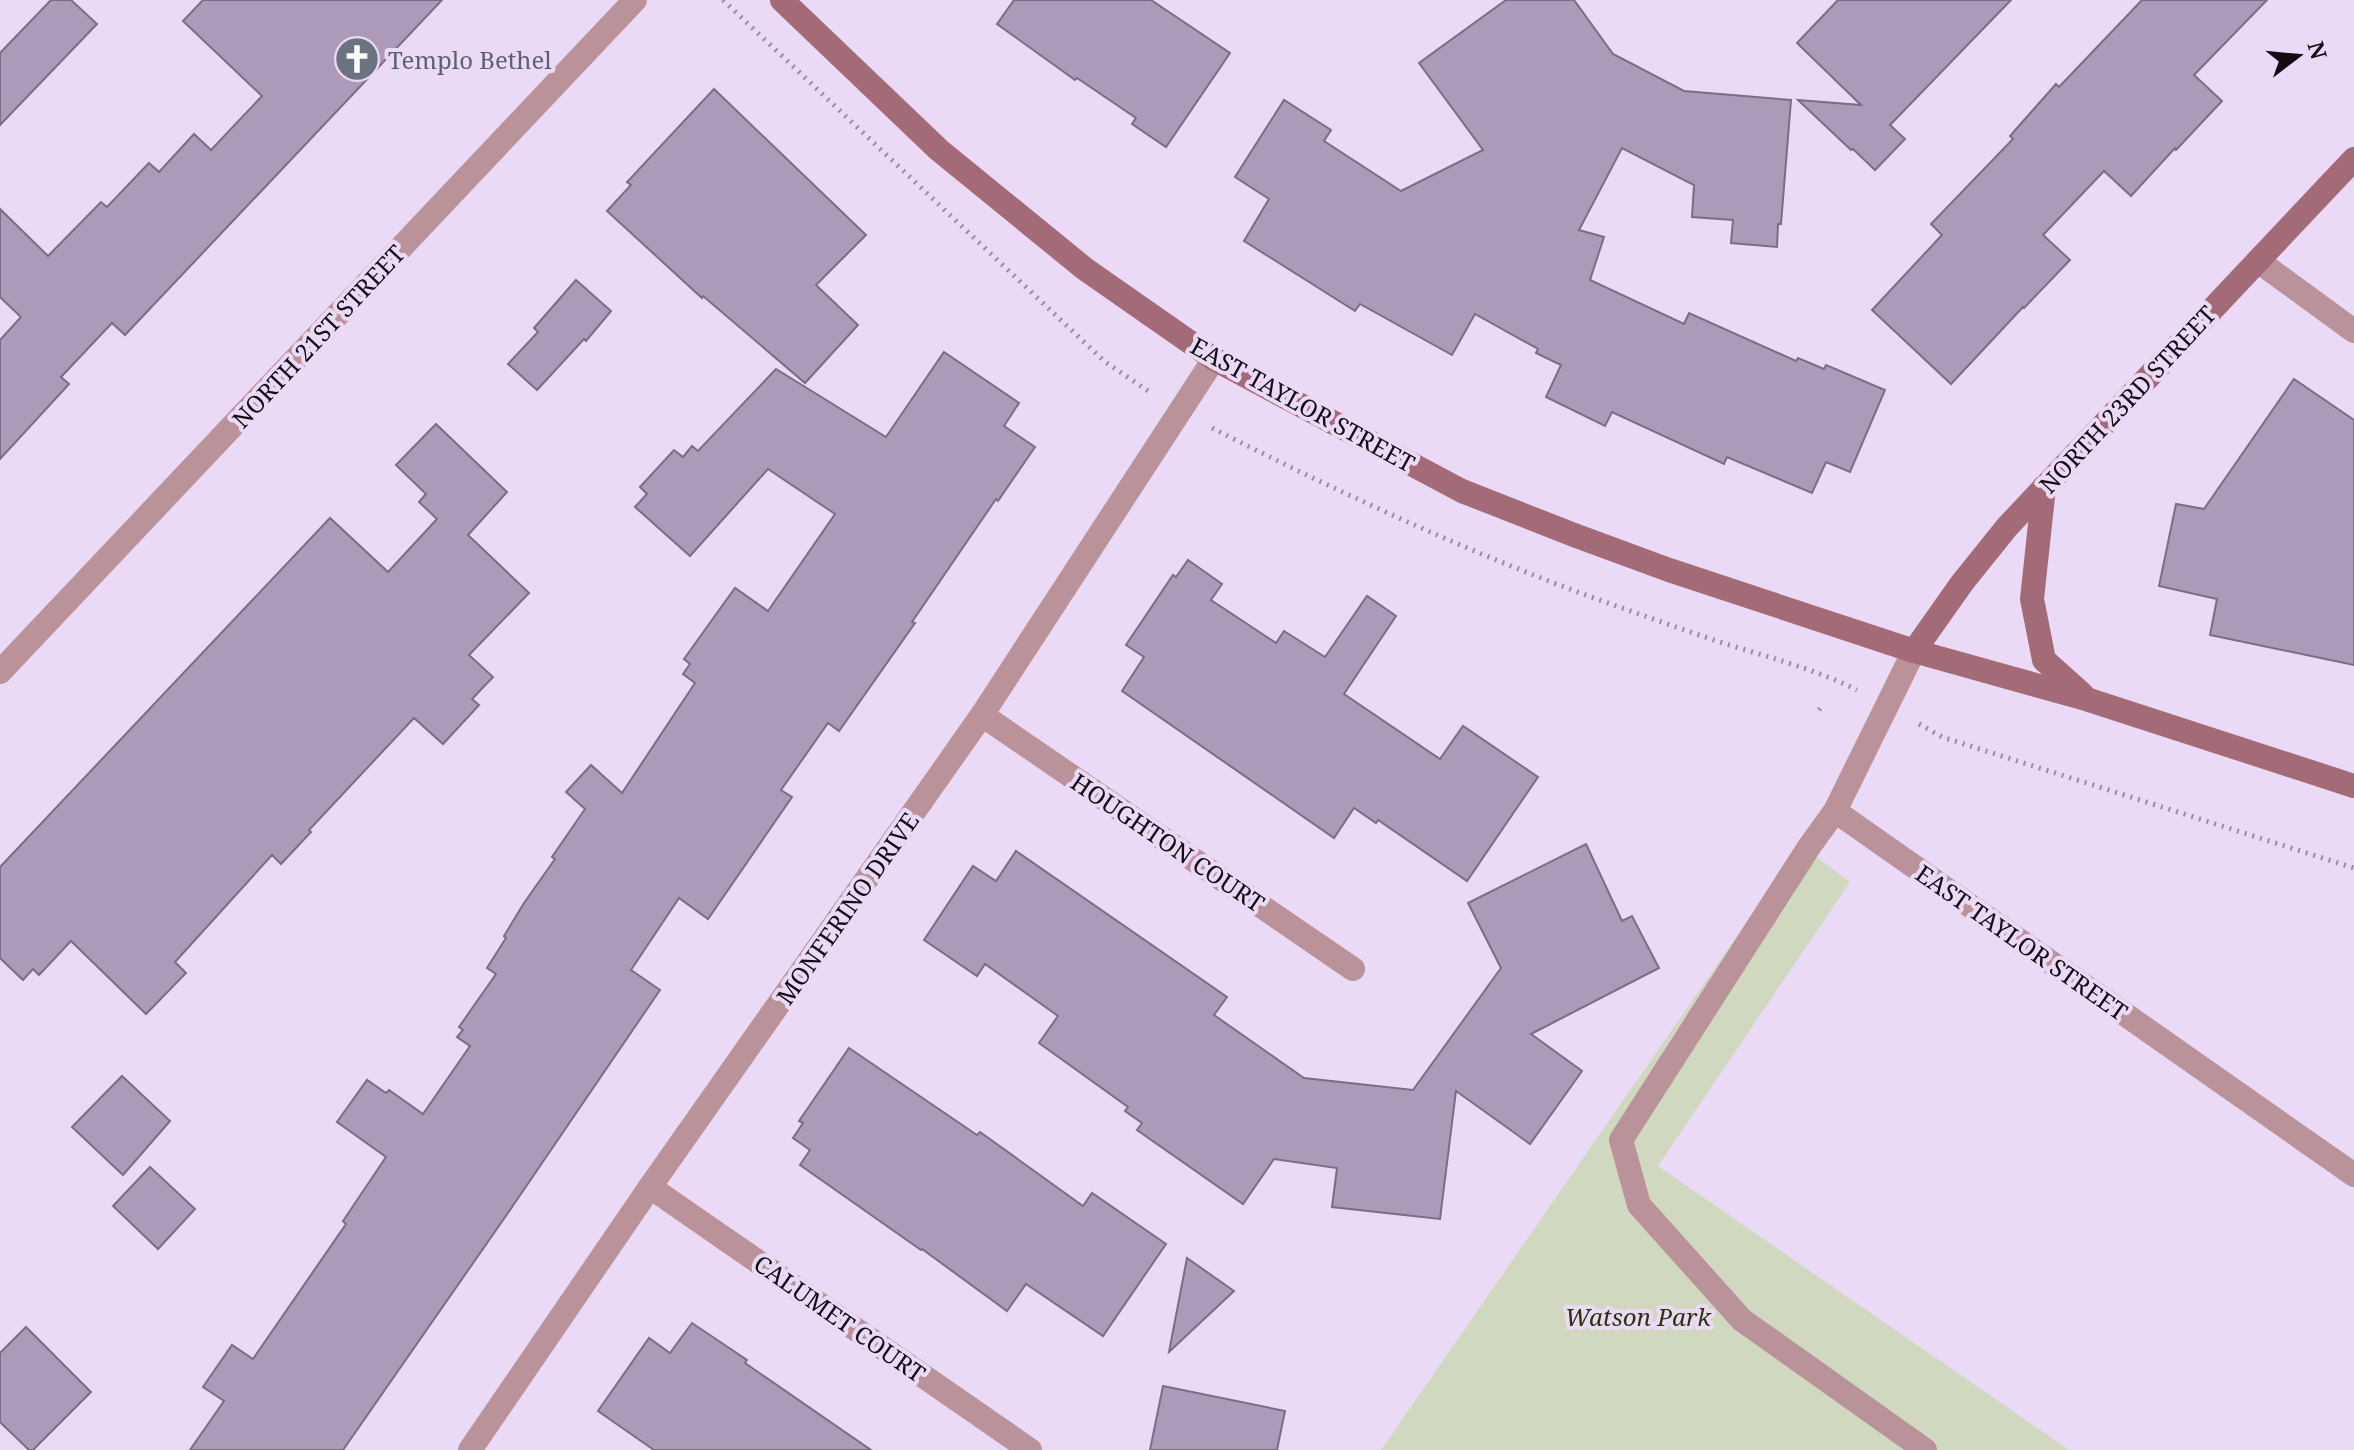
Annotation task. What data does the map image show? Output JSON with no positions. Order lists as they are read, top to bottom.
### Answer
{
  "streets": {
    "main road": ["NORTH 23RD STREET", "EAST TAYLOR STREET"],
    "street": [
      "NORTH 21ST STREET",
      "HOUGHTON COURT",
      "MONFERINO DRIVE",
      "CALUMET COURT"
    ]
  },
  "crossings": [
    ["NORTH 23RD STREET", "EAST TAYLOR STREET"],
    ["EAST TAYLOR STREET", "MONFERINO DRIVE"],
    ["HOUGHTON COURT", "MONFERINO DRIVE"],
    ["MONFERINO DRIVE", "CALUMET COURT"]
  ],
  "parks": ["Watson Park"],
  "places": {
    "church": ["Templo Bethel"]
  },
  "north": "right"
}
